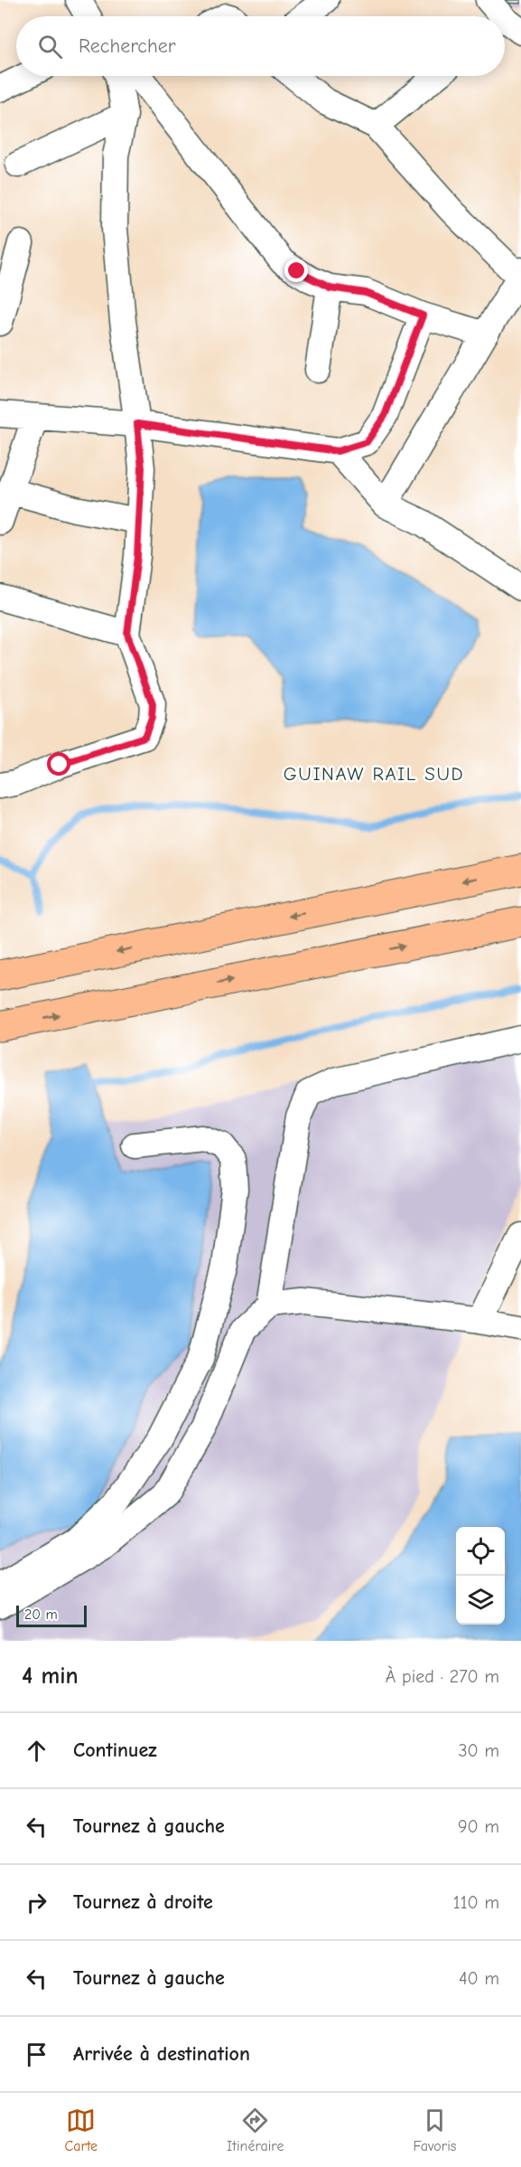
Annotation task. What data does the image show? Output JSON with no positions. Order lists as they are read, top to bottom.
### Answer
{
  "districts": ["GUINAW RAIL SUD"],
  "scale_bar": "20 m",
  "page": {
    "search": "Rechercher",
    "scale": "20 m",
    "heading": ["4 min", "À pied · 270 m"],
    "list": [
      ["Continuez", "30 m"],
      ["Tournez à gauche", "90 m"],
      ["Tournez à droite", "110 m"],
      ["Tournez à gauche", "40 m"],
      "Arrivée à destination"
    ],
    "nav": ["Carte", "Itinéraire", "Favoris"]
  }
}
